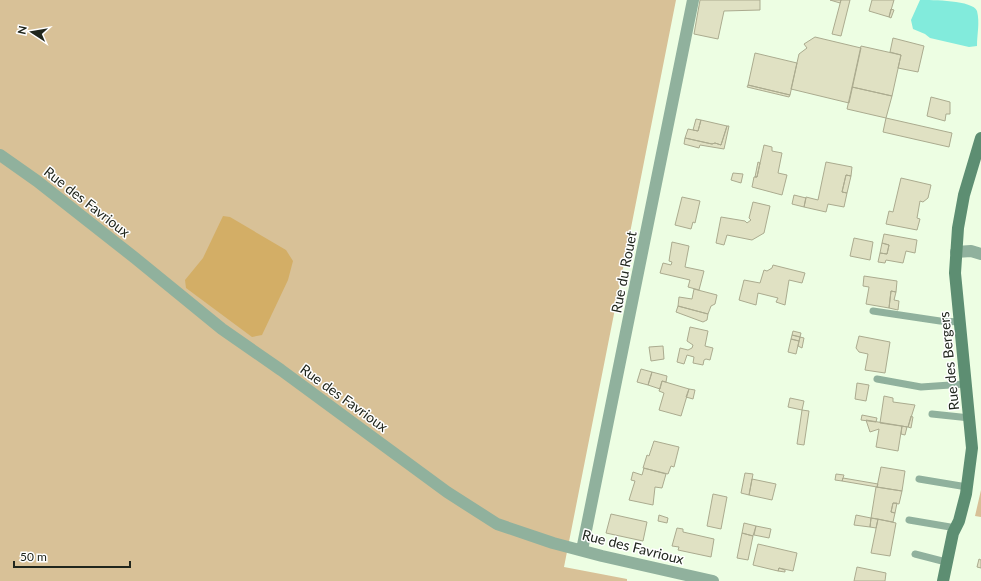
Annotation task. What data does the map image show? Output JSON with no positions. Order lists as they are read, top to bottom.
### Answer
{
  "streets": {
    "street": ["Rue des Favrioux", "Rue du Rouet", "Rue des Bergers"]
  },
  "crossings": [
    ["Rue des Favrioux", "Rue du Rouet"]
  ],
  "scale_bar": "50 m",
  "north": "left"
}
